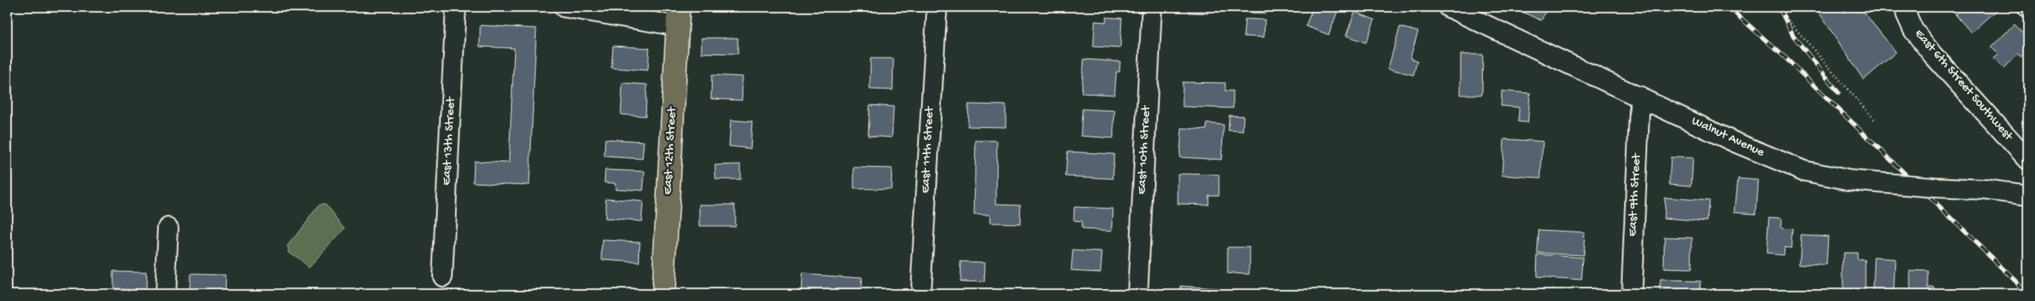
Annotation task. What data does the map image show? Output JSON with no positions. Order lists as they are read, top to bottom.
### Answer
{
  "streets": {
    "main road": ["East 12th Street"],
    "street": [
      "East 6th Street Southwest",
      "Walnut Avenue",
      "East 13th Street",
      "East 11th Street",
      "East 10th Street",
      "East 9th Street"
    ]
  },
  "crossings": [
    ["Walnut Avenue", "East 9th Street"]
  ]
}
